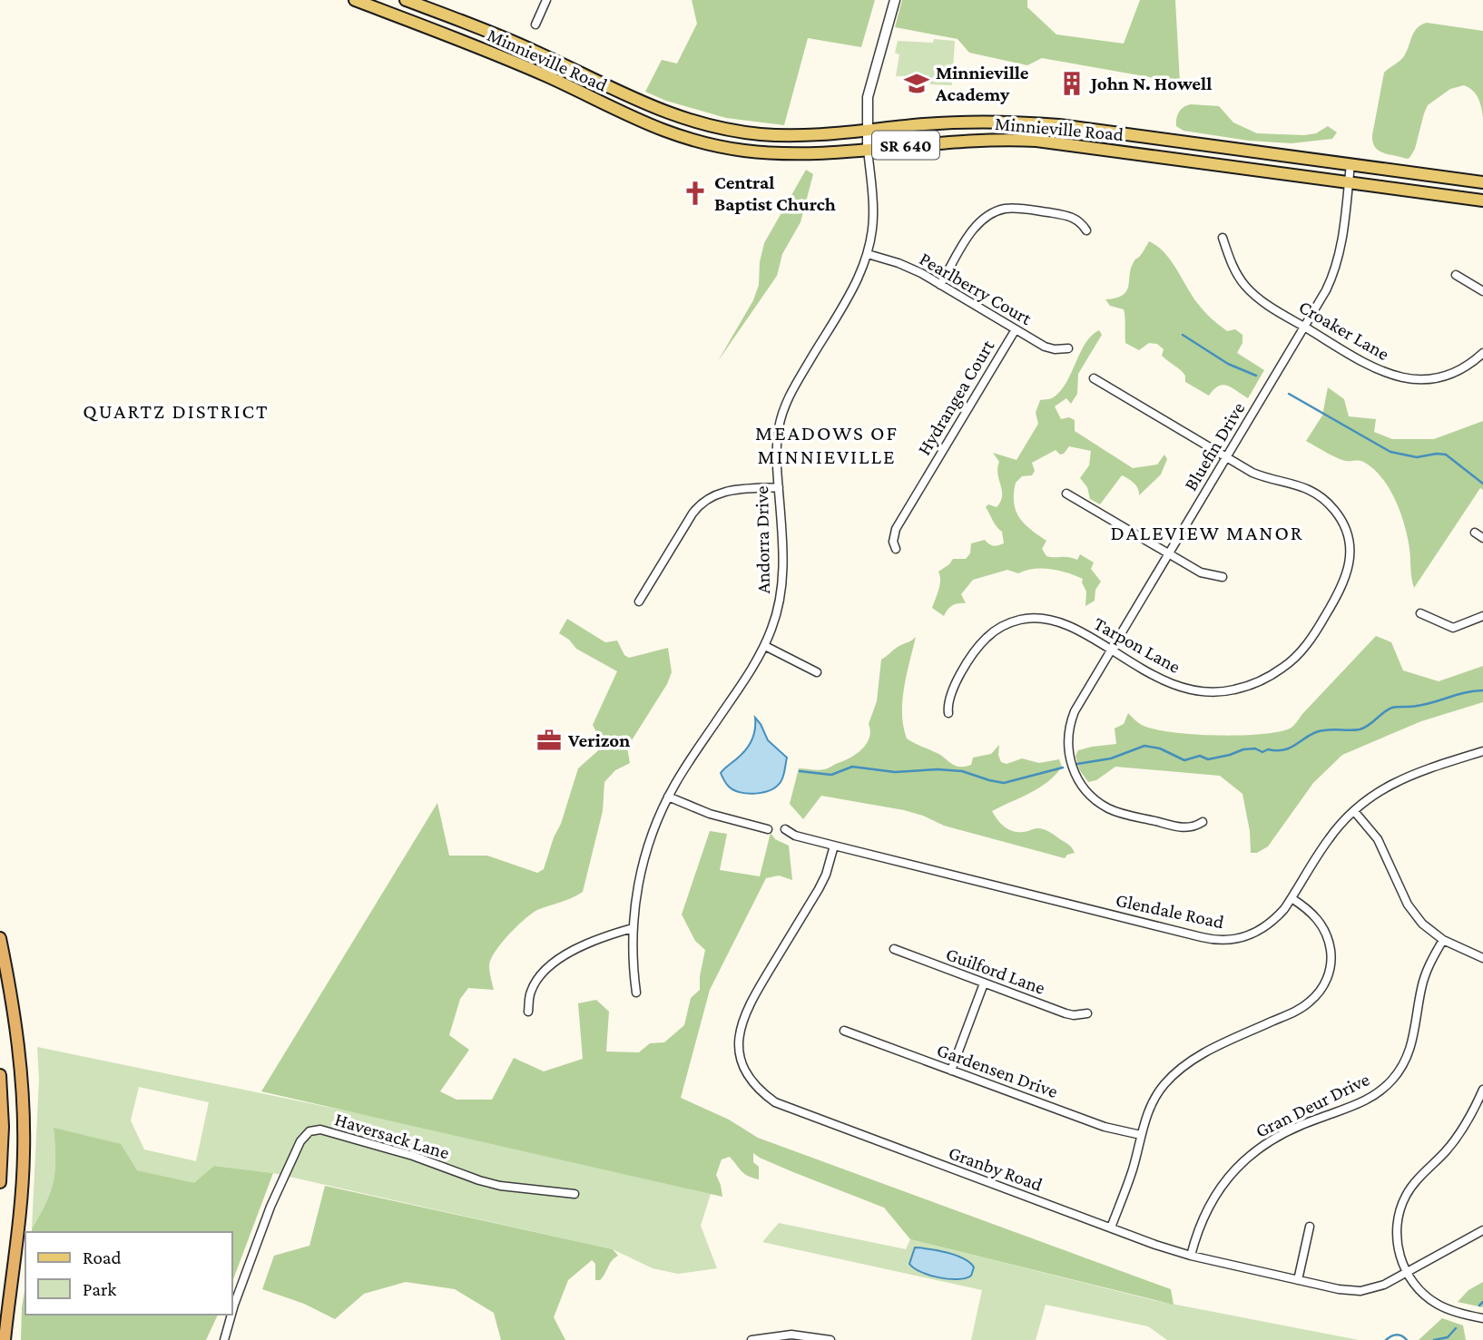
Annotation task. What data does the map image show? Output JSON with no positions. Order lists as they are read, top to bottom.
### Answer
{
  "streets": {
    "main road": ["Minnieville Road", "SR 640"],
    "street": [
      "Pearlberry Court",
      "Croaker Lane",
      "Hydrangea Court",
      "Bluefin Drive",
      "Andorra Drive",
      "Tarpon Lane",
      "Glendale Road",
      "Guilford Lane",
      "Gardensen Drive",
      "Gran Deur Drive",
      "Haversack Lane",
      "Granby Road"
    ]
  },
  "crossings": [
    ["Minnieville Road", "Bluefin Drive"],
    ["Minnieville Road", "Andorra Drive"],
    ["Pearlberry Court", "Hydrangea Court"],
    ["Pearlberry Court", "Andorra Drive"],
    ["Croaker Lane", "Bluefin Drive"],
    ["Bluefin Drive", "Tarpon Lane"],
    ["Glendale Road", "Granby Road"],
    ["Gran Deur Drive", "Granby Road"]
  ],
  "districts": ["QUARTZ DISTRICT", "MEADOWS OF MINNIEVILLE", "DALEVIEW MANOR"],
  "places": {
    "school or university": ["Minnieville Academy"],
    "building": ["John N. Howell"],
    "church": ["Central Baptist Church"],
    "office": ["Verizon"]
  },
  "legend": ["Road", "Park"]
}
